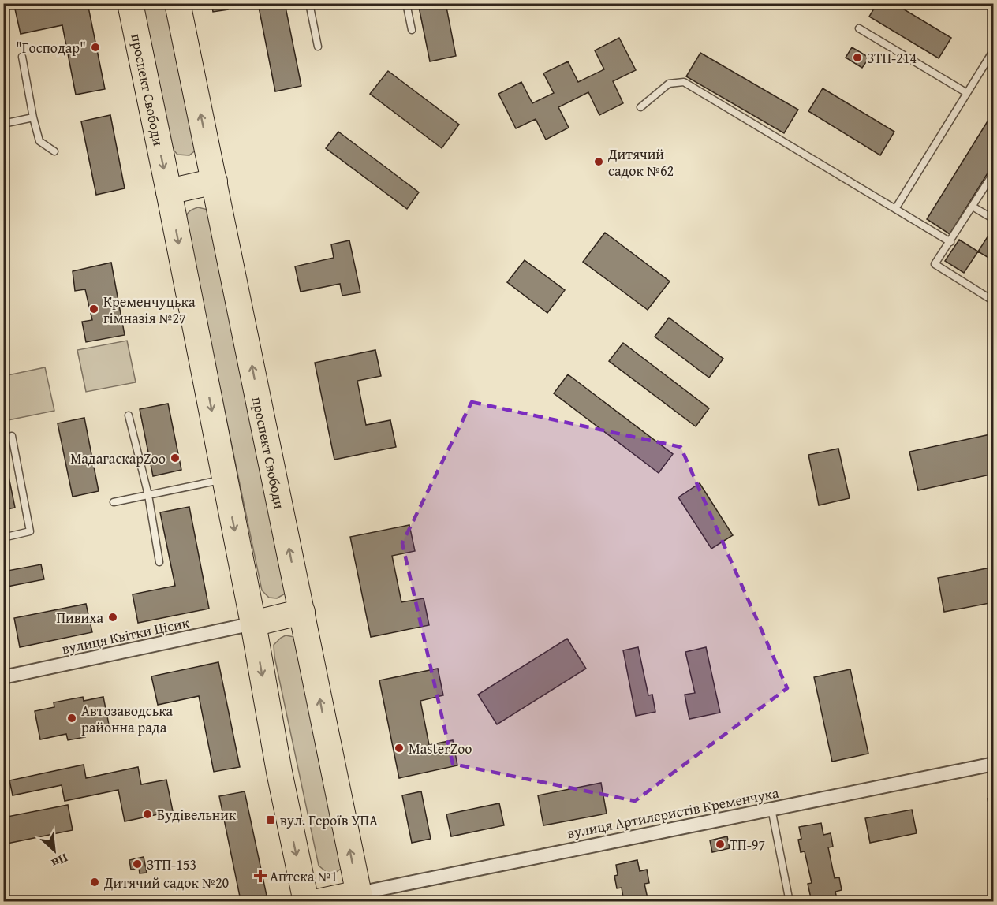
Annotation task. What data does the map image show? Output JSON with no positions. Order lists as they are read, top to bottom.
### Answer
{
  "streets": {
    "highway": ["проспект Свободи"],
    "street": ["вулиця Квітки Цісик", "вулиця Артилеристів Кременчука"]
  },
  "crossings": [
    ["проспект Свободи", "вулиця Квітки Цісик"],
    ["проспект Свободи", "вулиця Артилеристів Кременчука"]
  ],
  "places": {
    "other": [
      "\"Господар\"",
      "ЗТП-214",
      "Дитячий садок №62",
      "Кременчуцька гімназія №27",
      "МадагаскарZoo",
      "Пивиха",
      "Автозаводська районна рада",
      "MasterZoo",
      "Будівельник",
      "ТП-97",
      "ЗТП-153",
      "Дитячий садок №20"
    ],
    "transit": ["вул. Героїв УПА"],
    "health": ["Аптека №1"]
  },
  "north": "bottom right"
}
